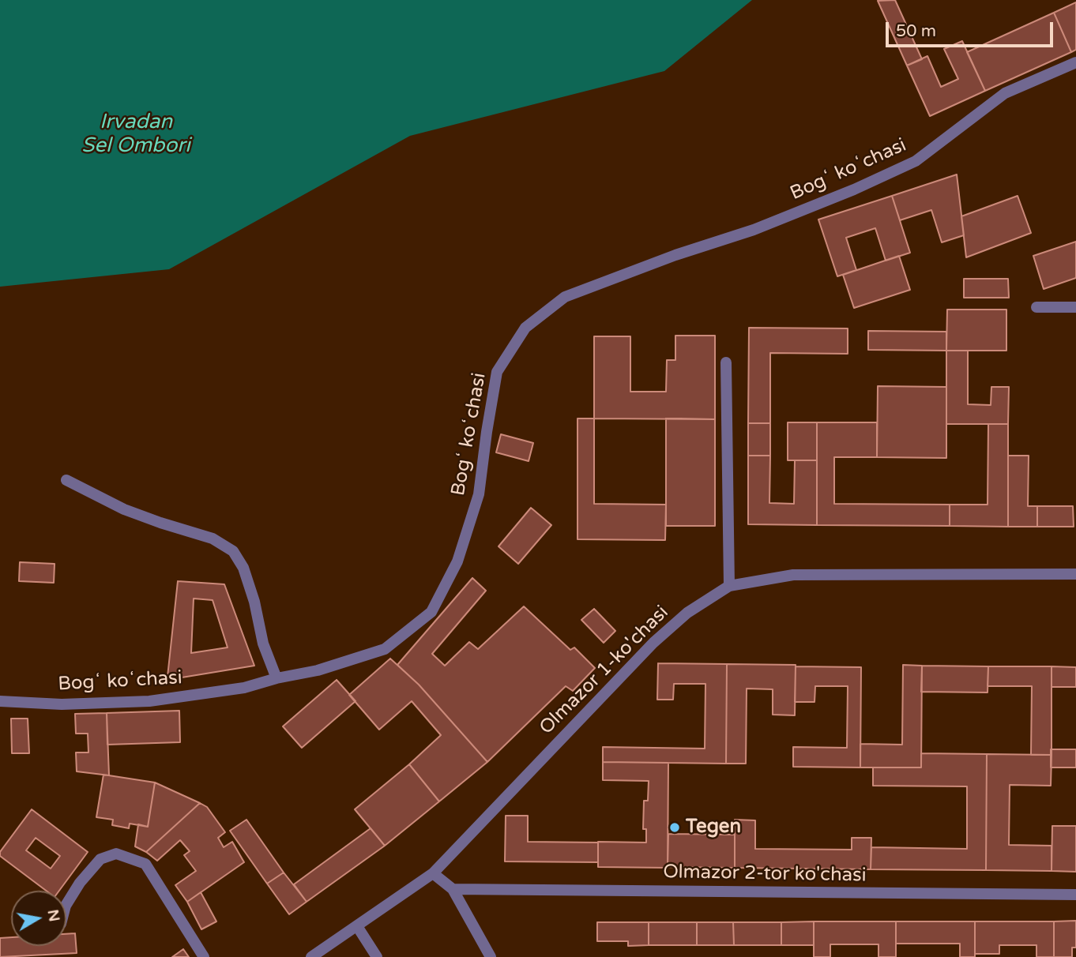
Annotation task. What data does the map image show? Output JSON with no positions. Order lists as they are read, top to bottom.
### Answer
{
  "streets": {
    "street": ["Bogʻ koʻchasi", "Olmazor 1-ko'chasi", "Olmazor 2-tor ko'chasi"]
  },
  "water": ["Irvadan Sel Ombori"],
  "places": ["Tegen"],
  "scale_bar": "50 m",
  "north": "right"
}
